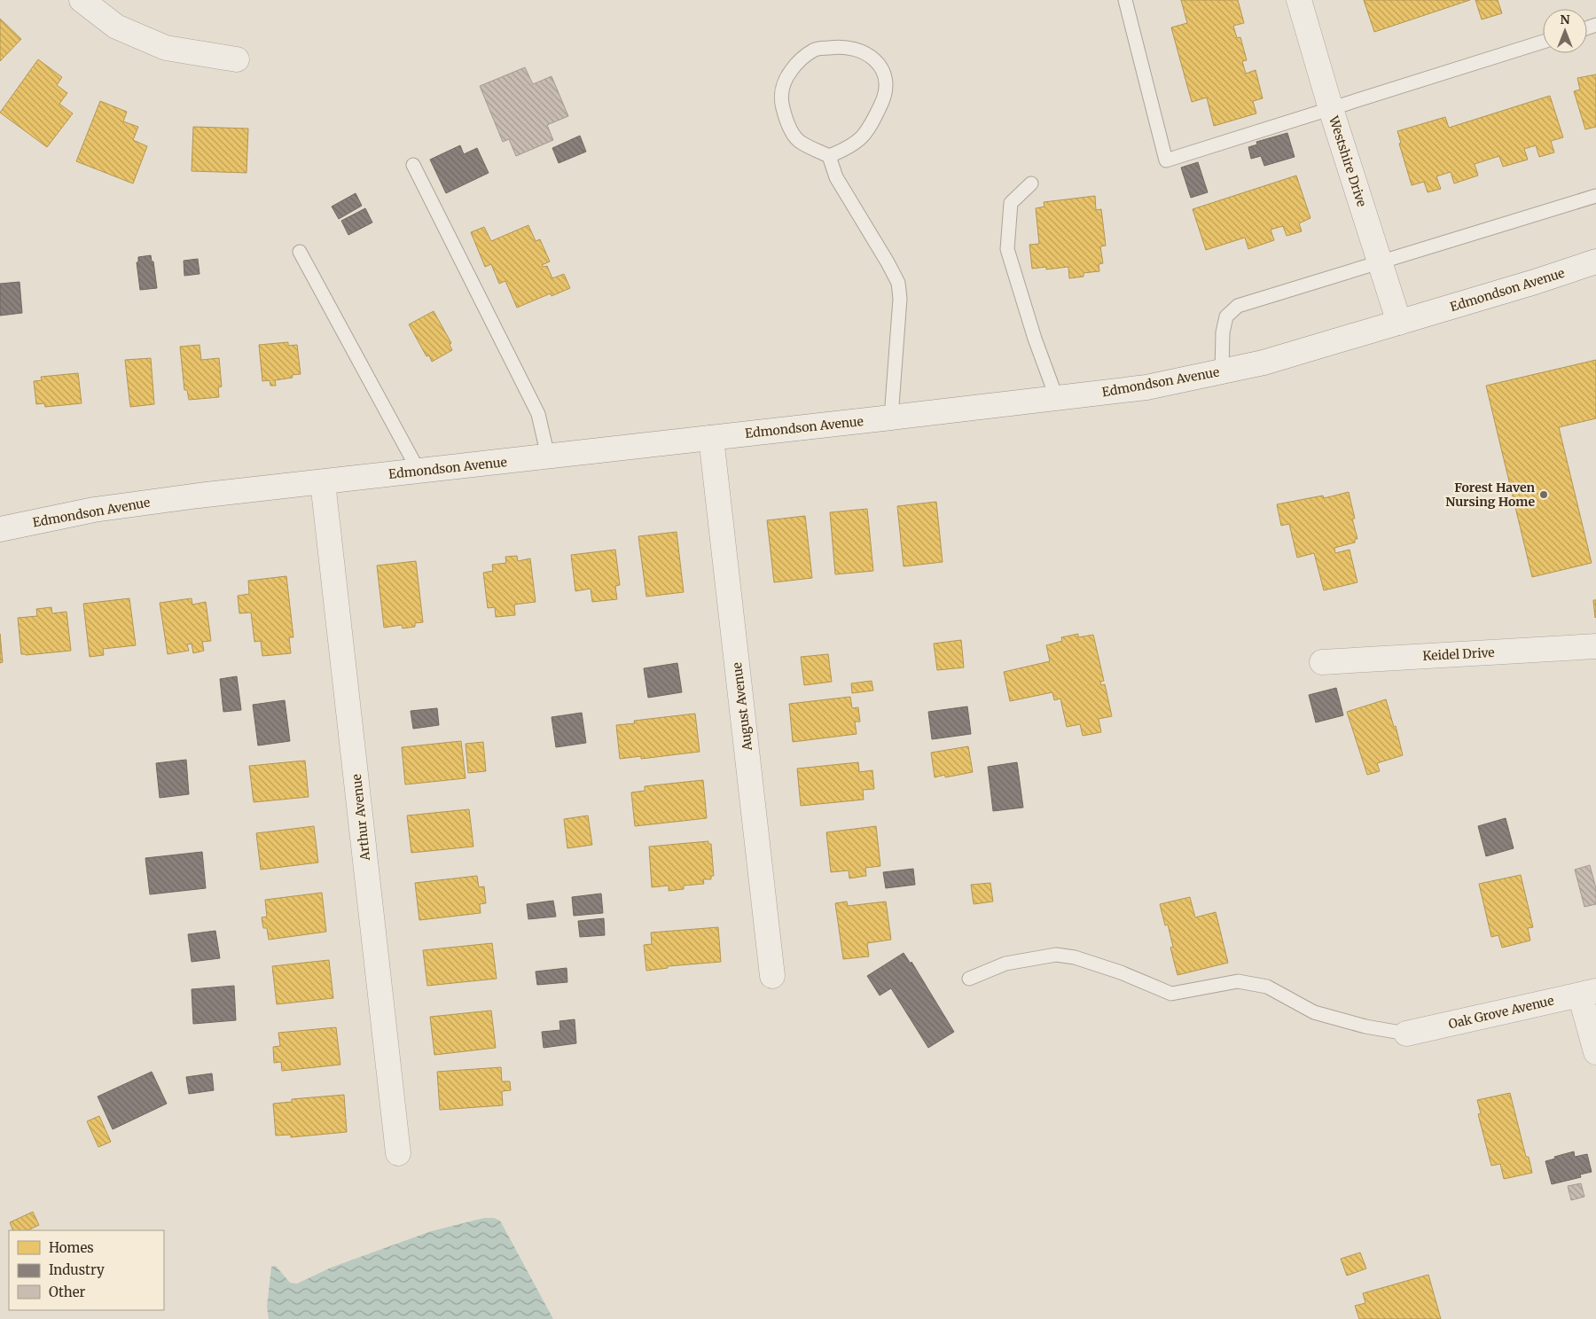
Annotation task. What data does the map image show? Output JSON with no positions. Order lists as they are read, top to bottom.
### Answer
{
  "streets": {
    "street": [
      "Westshire Drive",
      "Edmondson Avenue",
      "Keidel Drive",
      "August Avenue",
      "Arthur Avenue",
      "Oak Grove Avenue"
    ]
  },
  "crossings": [
    ["Westshire Drive", "Edmondson Avenue"],
    ["Edmondson Avenue", "August Avenue"],
    ["Edmondson Avenue", "Arthur Avenue"]
  ],
  "places": ["Forest Haven Nursing Home"],
  "legend": ["Homes", "Industry", "Other"],
  "north": "top"
}
